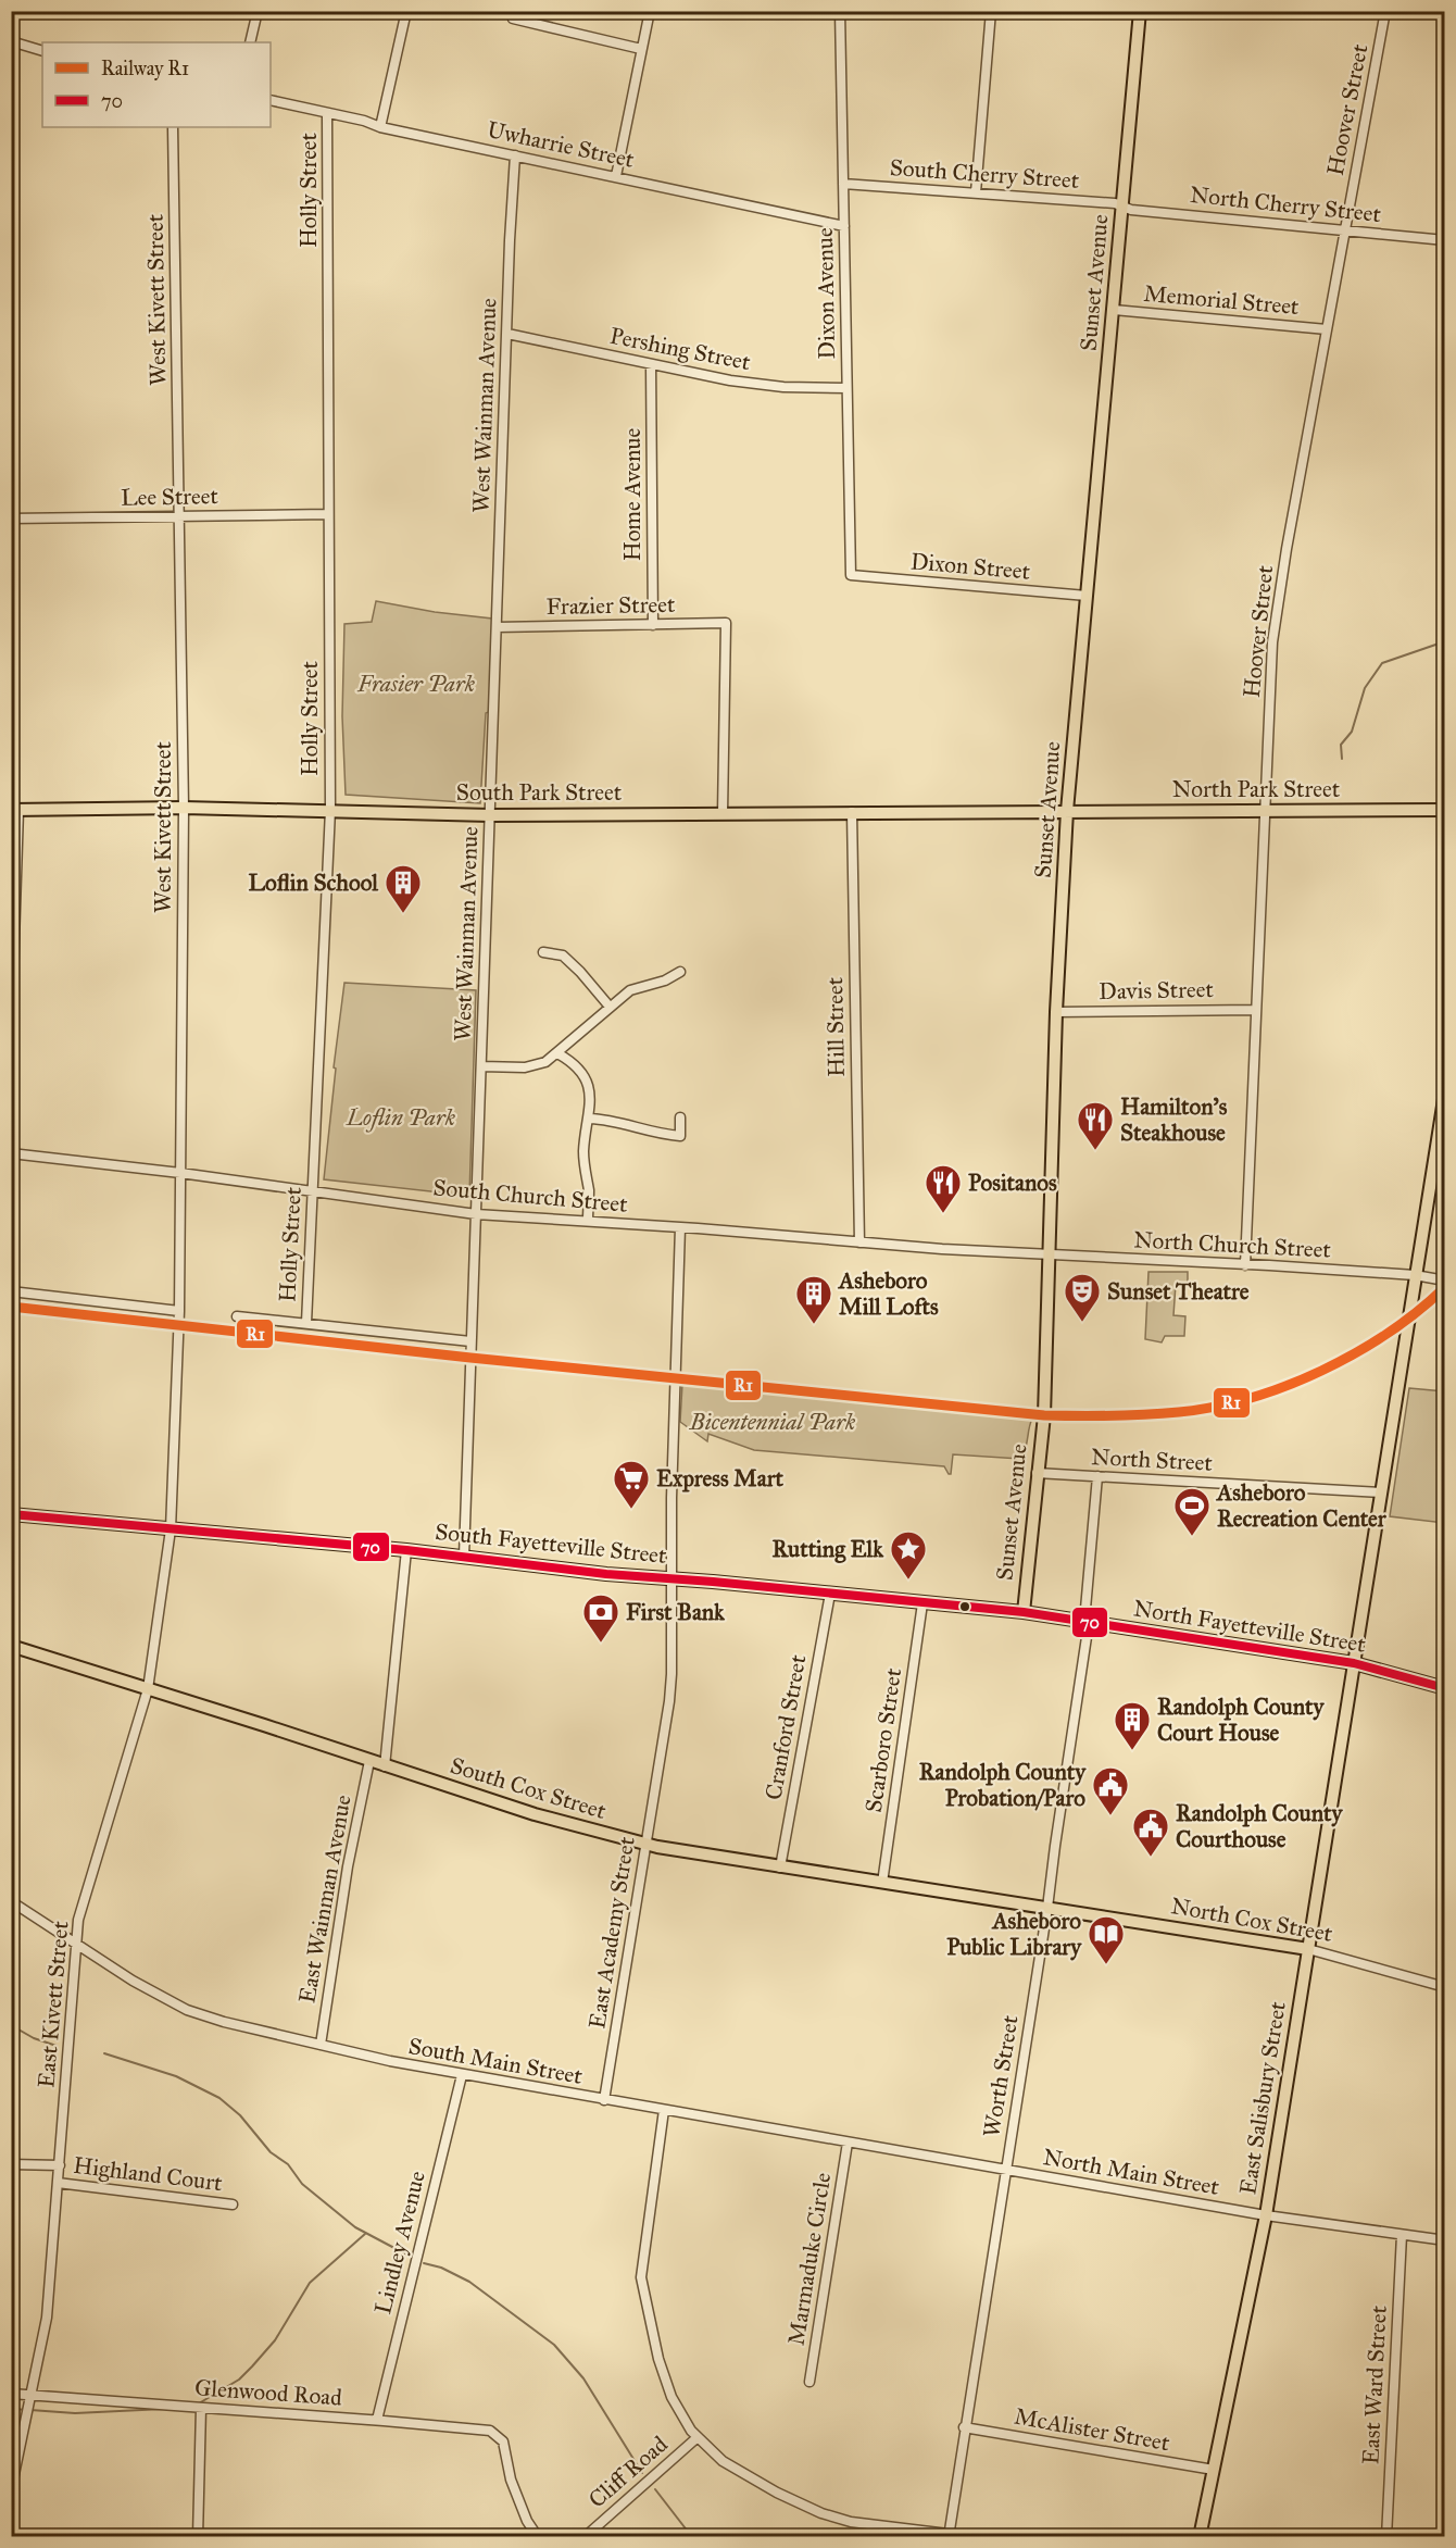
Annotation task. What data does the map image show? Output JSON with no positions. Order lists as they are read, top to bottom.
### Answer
{
  "streets": {
    "main road": [
      "Sunset Avenue",
      "North Park Street",
      "South Park Street",
      "South Fayetteville Street",
      "North Fayetteville Street",
      "South Cox Street",
      "North Cox Street",
      "East Salisbury Street"
    ],
    "street": [
      "Hoover Street",
      "Uwharrie Street",
      "South Cherry Street",
      "Holly Street",
      "North Cherry Street",
      "Dixon Avenue",
      "West Kivett Street",
      "Memorial Street",
      "Pershing Street",
      "West Wainman Avenue",
      "Home Avenue",
      "Lee Street",
      "Dixon Street",
      "Frazier Street",
      "Davis Street",
      "Hill Street",
      "South Church Street",
      "North Church Street",
      "North Street",
      "Cranford Street",
      "Scarboro Street",
      "East Wainman Avenue",
      "East Academy Street",
      "East Kivett Street",
      "South Main Street",
      "Worth Street",
      "North Main Street",
      "Highland Court",
      "Lindley Avenue",
      "Marmaduke Circle",
      "East Ward Street",
      "Glenwood Road",
      "McAlister Street",
      "Cliff Road"
    ]
  },
  "crossings": [
    ["Hoover Street", "North Cherry Street"],
    ["Hoover Street", "Memorial Street"],
    ["Hoover Street", "North Park Street"],
    ["Hoover Street", "Davis Street"],
    ["Hoover Street", "North Church Street"],
    ["Uwharrie Street", "Holly Street"],
    ["Uwharrie Street", "Dixon Avenue"],
    ["Uwharrie Street", "West Wainman Avenue"],
    ["South Cherry Street", "North Cherry Street"],
    ["South Cherry Street", "Sunset Avenue"],
    ["South Cherry Street", "Dixon Avenue"],
    ["Holly Street", "Lee Street"],
    ["Holly Street", "South Park Street"],
    ["Holly Street", "South Church Street"],
    ["North Cherry Street", "Sunset Avenue"],
    ["Sunset Avenue", "Memorial Street"],
    ["Sunset Avenue", "Dixon Street"],
    ["Sunset Avenue", "North Park Street"],
    ["Sunset Avenue", "South Park Street"],
    ["Sunset Avenue", "Davis Street"],
    ["Sunset Avenue", "South Church Street"],
    ["Sunset Avenue", "North Church Street"],
    ["Sunset Avenue", "North Street"],
    ["Sunset Avenue", "South Fayetteville Street"],
    ["Dixon Avenue", "Pershing Street"],
    ["Dixon Avenue", "Dixon Street"],
    ["West Kivett Street", "Lee Street"],
    ["West Kivett Street", "South Park Street"],
    ["West Kivett Street", "South Church Street"],
    ["West Kivett Street", "South Fayetteville Street"],
    ["West Kivett Street", "East Kivett Street"],
    ["Pershing Street", "West Wainman Avenue"],
    ["Pershing Street", "Home Avenue"],
    ["West Wainman Avenue", "Frazier Street"],
    ["West Wainman Avenue", "South Park Street"],
    ["West Wainman Avenue", "South Church Street"],
    ["West Wainman Avenue", "South Fayetteville Street"],
    ["Home Avenue", "Frazier Street"],
    ["Frazier Street", "South Park Street"],
    ["North Park Street", "South Park Street"],
    ["South Park Street", "Hill Street"],
    ["Hill Street", "South Church Street"],
    ["South Church Street", "North Church Street"],
    ["South Church Street", "East Academy Street"],
    ["North Church Street", "East Salisbury Street"],
    ["North Street", "Worth Street"],
    ["North Street", "East Salisbury Street"],
    ["South Fayetteville Street", "North Fayetteville Street"],
    ["South Fayetteville Street", "Cranford Street"],
    ["South Fayetteville Street", "Scarboro Street"],
    ["South Fayetteville Street", "East Academy Street"],
    ["South Fayetteville Street", "East Kivett Street"],
    ["South Fayetteville Street", "Worth Street"],
    ["North Fayetteville Street", "Worth Street"],
    ["North Fayetteville Street", "East Salisbury Street"],
    ["Cranford Street", "South Cox Street"],
    ["Scarboro Street", "South Cox Street"],
    ["South Cox Street", "East Wainman Avenue"],
    ["South Cox Street", "North Cox Street"],
    ["South Cox Street", "East Academy Street"],
    ["South Cox Street", "East Kivett Street"],
    ["South Cox Street", "Worth Street"],
    ["East Wainman Avenue", "South Main Street"],
    ["North Cox Street", "Worth Street"],
    ["North Cox Street", "East Salisbury Street"],
    ["East Academy Street", "South Main Street"],
    ["East Kivett Street", "South Main Street"],
    ["East Kivett Street", "Highland Court"],
    ["East Kivett Street", "Glenwood Road"],
    ["South Main Street", "Worth Street"],
    ["South Main Street", "North Main Street"],
    ["South Main Street", "Lindley Avenue"],
    ["South Main Street", "Marmaduke Circle"],
    ["Worth Street", "North Main Street"],
    ["Worth Street", "McAlister Street"],
    ["East Salisbury Street", "North Main Street"],
    ["East Salisbury Street", "McAlister Street"],
    ["North Main Street", "East Ward Street"],
    ["Lindley Avenue", "Glenwood Road"]
  ],
  "parks": ["Frasier Park", "Loflin Park", "Bicentennial Park"],
  "places": {
    "building": ["Loflin School", "Asheboro Mill Lofts", "Randolph County Court House"],
    "restaurant": ["Hamilton's Steakhouse", "Positanos"],
    "theatre": ["Sunset Theatre"],
    "supermarket": ["Express Mart"],
    "sports": ["Asheboro Recreation Center"],
    "place": ["Rutting Elk"],
    "bank": ["First Bank"],
    "public building": ["Randolph County Probation/Paro", "Randolph County Courthouse"],
    "library": ["Asheboro Public Library"]
  },
  "lines": ["rail line R1", "transit line 70"],
  "legend": ["Railway R1", "70"]
}
